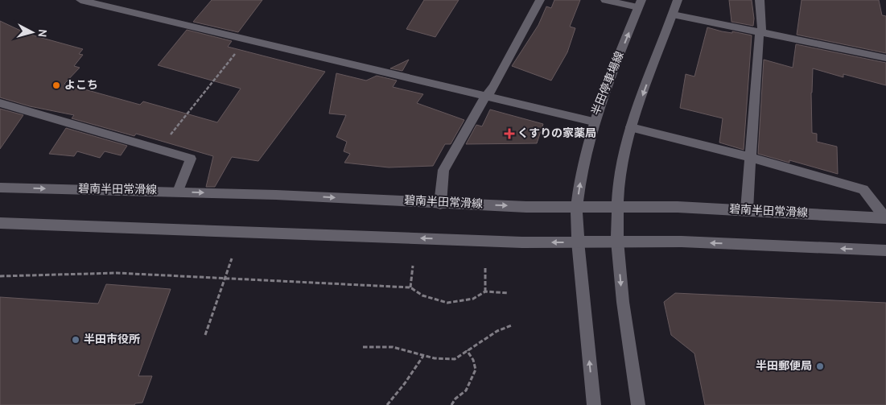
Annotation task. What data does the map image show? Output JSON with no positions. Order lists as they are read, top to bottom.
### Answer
{
  "streets": {
    "street": ["半田停車場線", "碧南半田常滑線"]
  },
  "crossings": [
    ["半田停車場線", "碧南半田常滑線"]
  ],
  "places": {
    "other": ["よこち", "半田市役所", "半田郵便局"],
    "health": ["くすりの家薬局"]
  },
  "north": "right"
}
